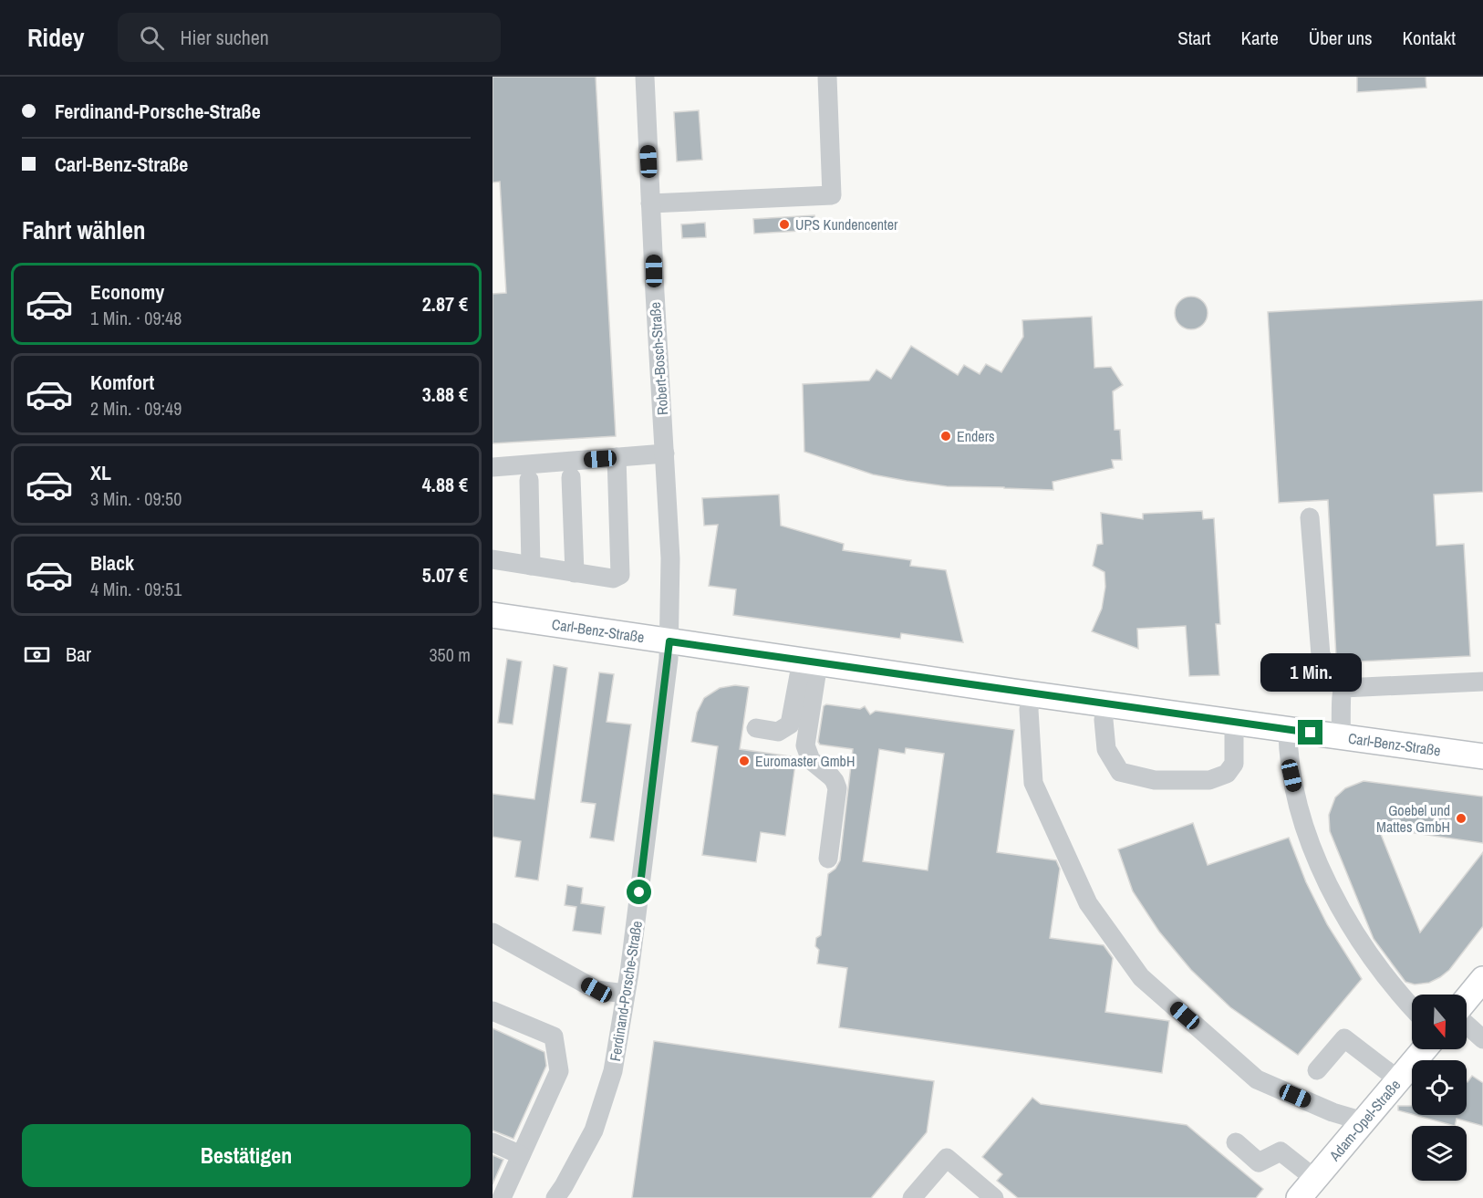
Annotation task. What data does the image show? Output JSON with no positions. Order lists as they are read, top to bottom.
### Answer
{
  "streets": {
    "main road": ["Carl-Benz-Straße", "Adam-Opel-Straße"],
    "street": ["Robert-Bosch-Straße", "Ferdinand-Porsche-Straße"]
  },
  "crossings": [
    ["Robert-Bosch-Straße", "Carl-Benz-Straße"],
    ["Robert-Bosch-Straße", "Ferdinand-Porsche-Straße"],
    ["Carl-Benz-Straße", "Ferdinand-Porsche-Straße"]
  ],
  "places": [
    "UPS Kundencenter",
    "Enders",
    "Euromaster GmbH",
    "Goebel und Mattes GmbH"
  ],
  "north": "bottom",
  "page": {
    "header": "Ridey",
    "search": "Hier suchen",
    "nav": [
      "Start",
      "Karte",
      "Über uns",
      "Kontakt"
    ],
    "banner": ["Ferdinand-Porsche-Straße", "Carl-Benz-Straße"],
    "heading": "Fahrt wählen",
    "list": [
      {
        "name": "Economy",
        "note": "1 Min. · 09:48",
        "value": "2.87 €"
      },
      {
        "name": "Komfort",
        "note": "2 Min. · 09:49",
        "value": "3.88 €"
      },
      {
        "name": "XL",
        "note": "3 Min. · 09:50",
        "value": "4.88 €"
      },
      {
        "name": "Black",
        "note": "4 Min. · 09:51",
        "value": "5.07 €"
      }
    ],
    "pay": ["Bar", "350 m"],
    "bubble": "1 Min.",
    "buttons": "Bestätigen"
  }
}
